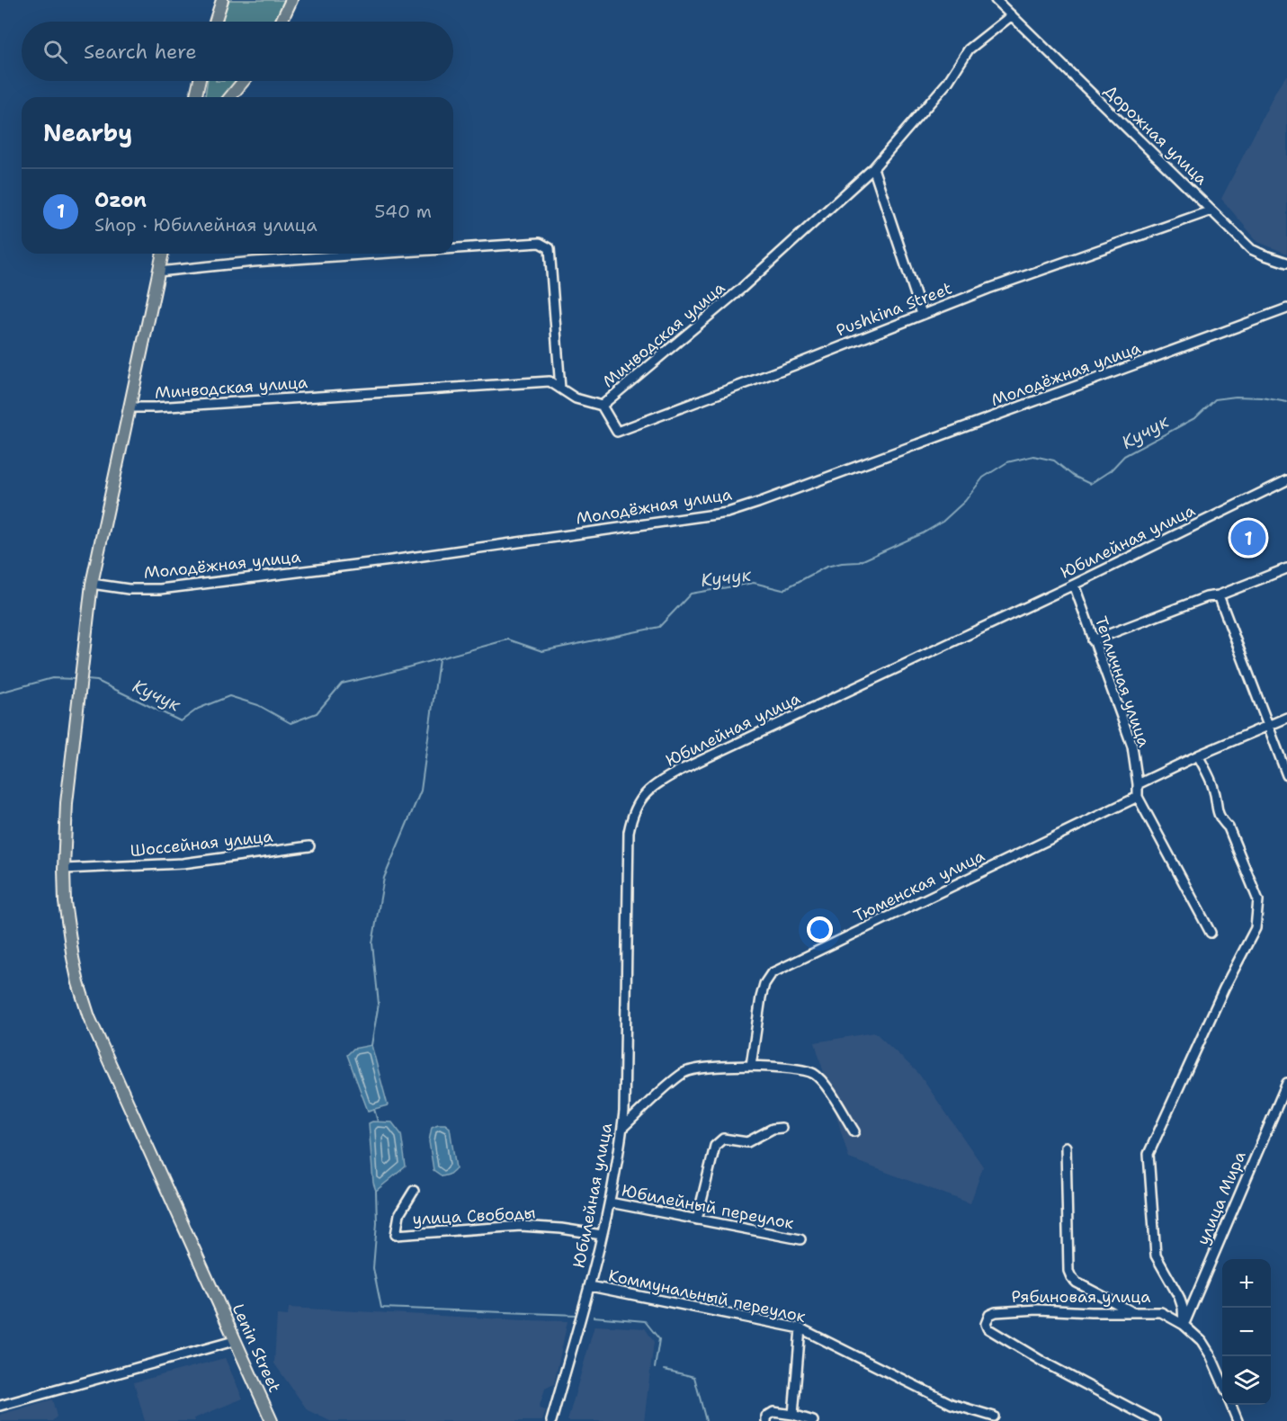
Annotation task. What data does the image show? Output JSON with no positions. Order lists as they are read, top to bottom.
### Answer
{
  "streets": {
    "main road": ["Lenin Street"],
    "street": [
      "Дорожная улица",
      "Pushkina Street",
      "Минводская улица",
      "Молодёжная улица",
      "Юбилейная улица",
      "Тепличная улица",
      "Шоссейная улица",
      "Тюменская улица",
      "улица Мира",
      "Юбилейный переулок",
      "улица Свободы",
      "Коммунальный переулок",
      "Рябиновая улица"
    ]
  },
  "crossings": [
    ["Дорожная улица", "Pushkina Street"],
    ["Дорожная улица", "Минводская улица"],
    ["Pushkina Street", "Минводская улица"],
    ["Минводская улица", "Lenin Street"],
    ["Молодёжная улица", "Lenin Street"],
    ["Юбилейная улица", "Тепличная улица"],
    ["Юбилейная улица", "Юбилейный переулок"],
    ["Юбилейная улица", "улица Свободы"],
    ["Юбилейная улица", "Коммунальный переулок"],
    ["Тепличная улица", "Тюменская улица"],
    ["Шоссейная улица", "Lenin Street"],
    ["улица Мира", "Рябиновая улица"]
  ],
  "water": ["Кучук"],
  "page": {
    "search": "Search here",
    "heading": "Nearby",
    "list": [
      {
        "mark": "1",
        "name": "Ozon",
        "note": "Shop · Юбилейная улица",
        "value": "540 m"
      }
    ],
    "pins": "1",
    "map_buttons": ["+", "−"]
  }
}
